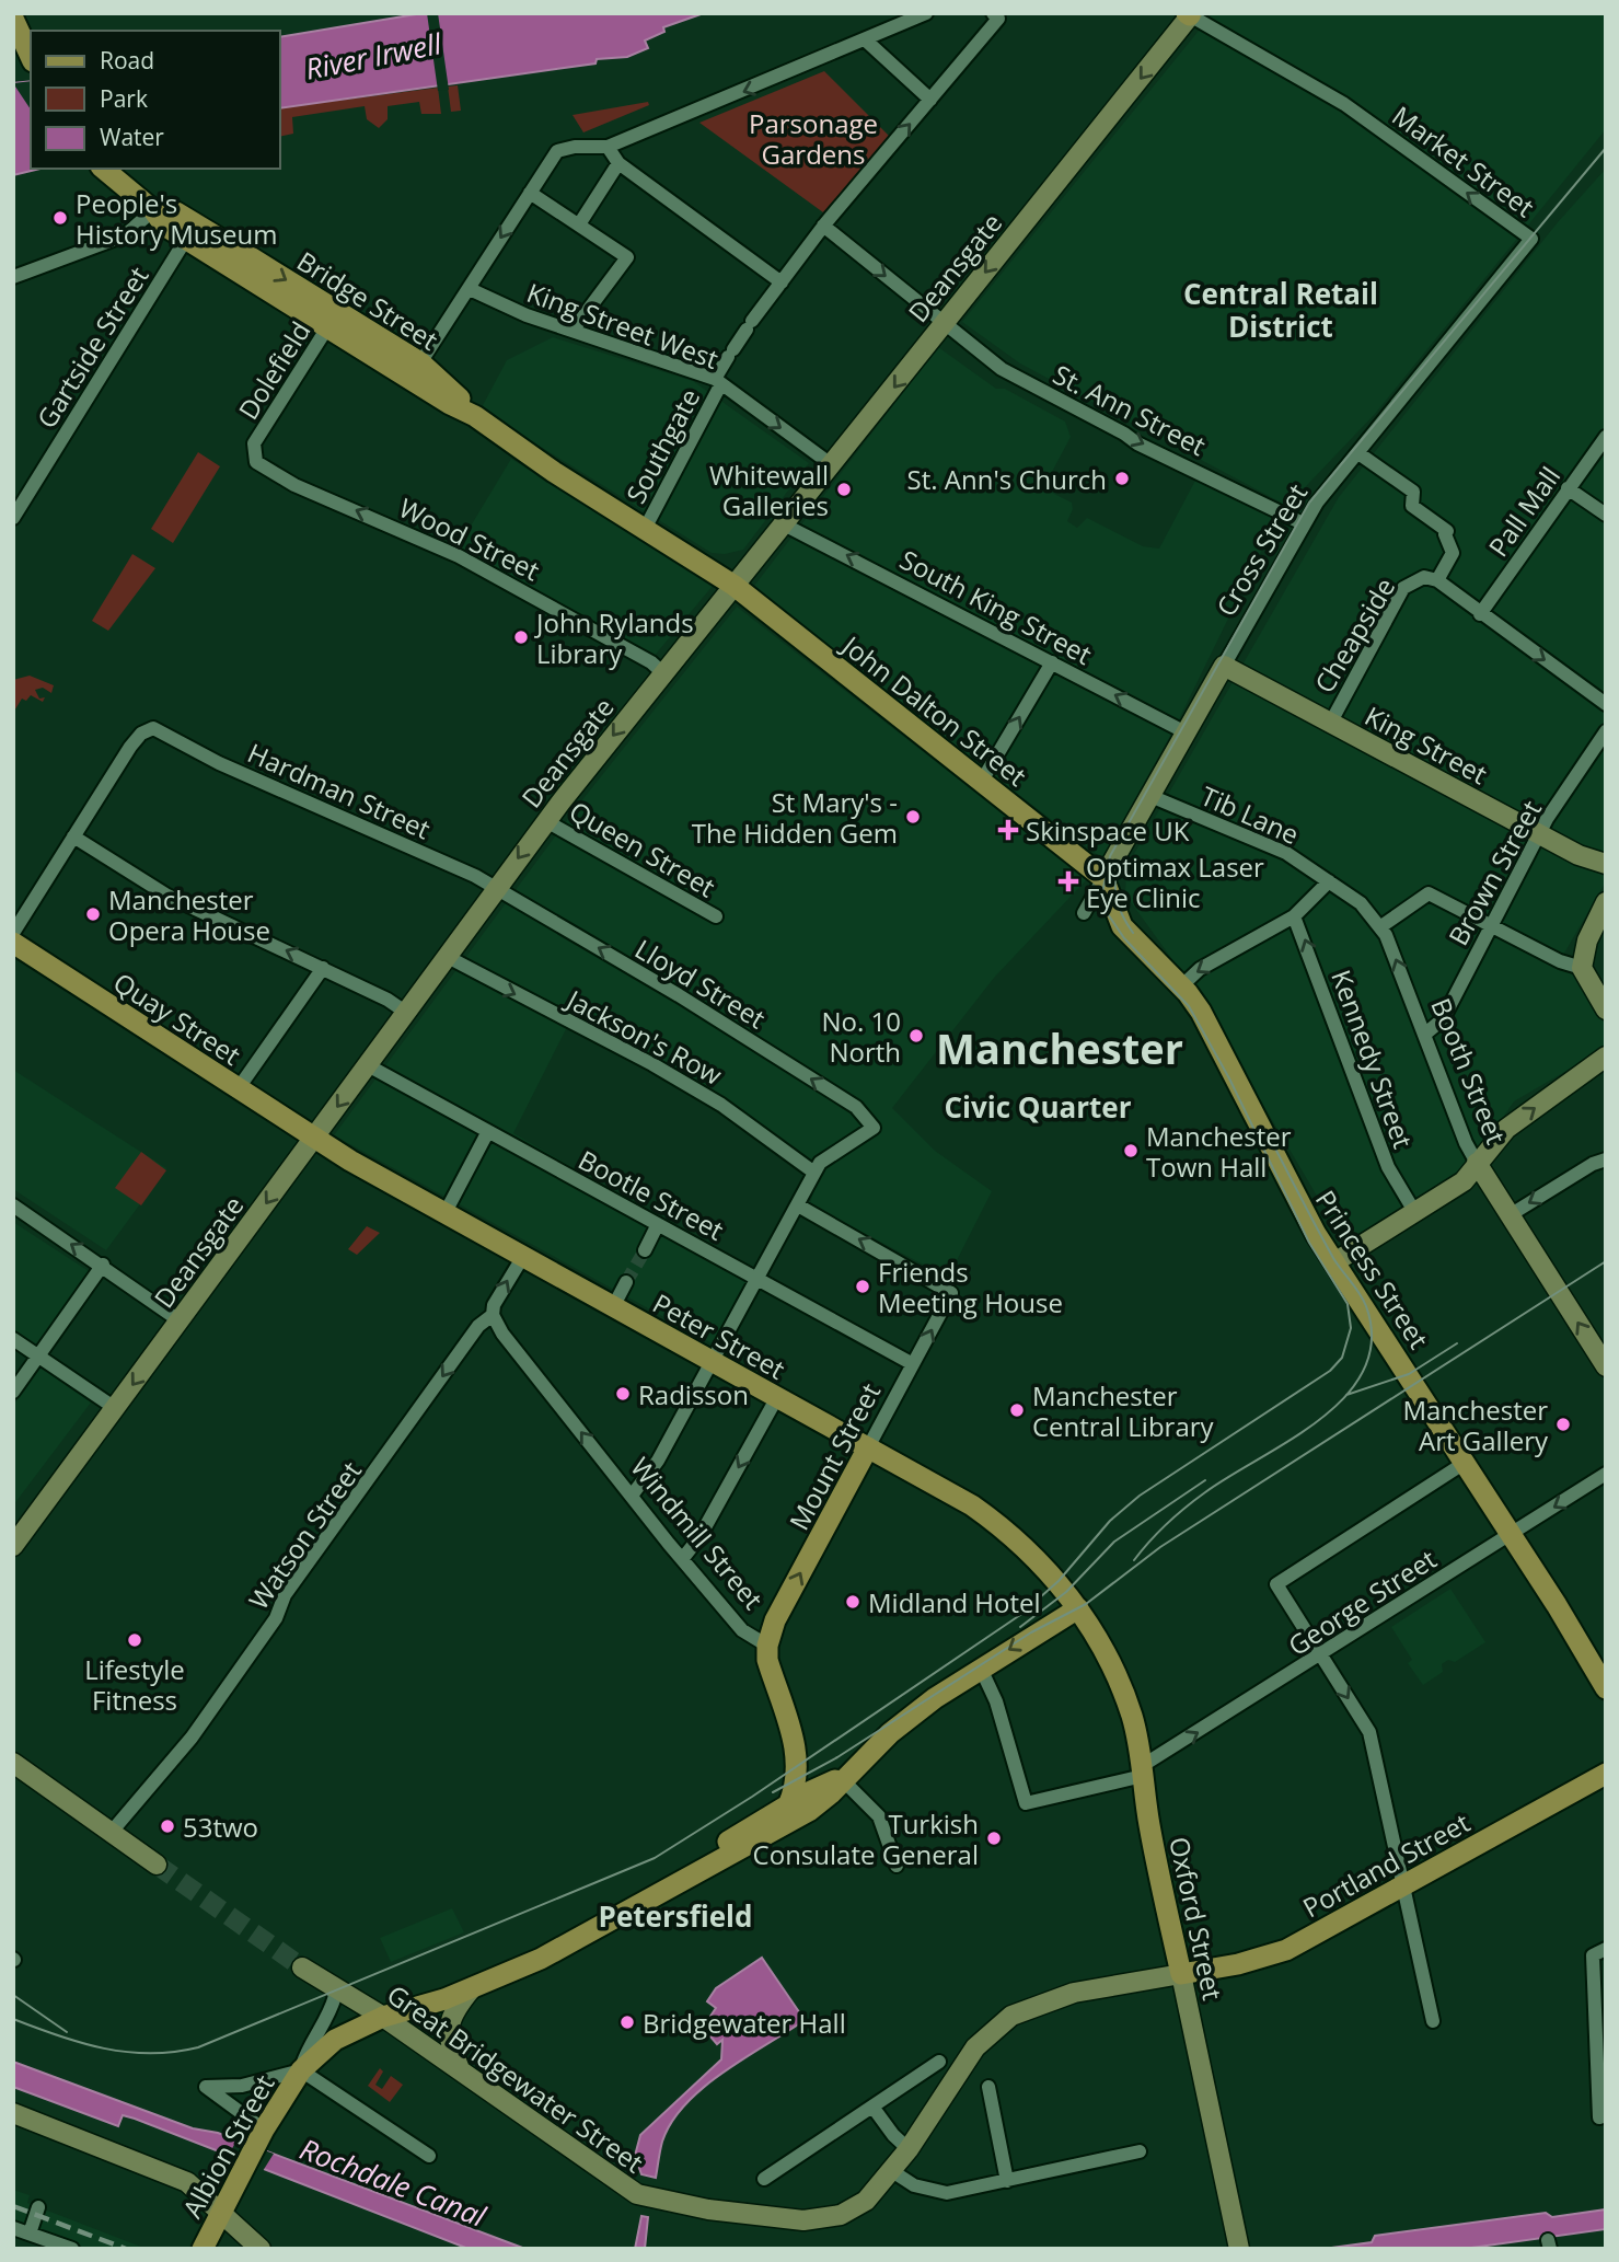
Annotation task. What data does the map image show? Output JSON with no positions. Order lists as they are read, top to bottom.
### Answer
{
  "streets": {
    "main road": [
      "Bridge Street",
      "John Dalton Street",
      "Quay Street",
      "Princess Street",
      "Peter Street",
      "Mount Street",
      "Windmill Street",
      "Portland Street",
      "Oxford Street",
      "Albion Street"
    ],
    "street": [
      "Market Street",
      "Deansgate",
      "King Street West",
      "Gartside Street",
      "Dolefield",
      "St. Ann Street",
      "Southgate",
      "Pall Mall",
      "Wood Street",
      "Cross Street",
      "South King Street",
      "Cheapside",
      "King Street",
      "Hardman Street",
      "Tib Lane",
      "Queen Street",
      "Brown Street",
      "Lloyd Street",
      "Jackson's Row",
      "Kennedy Street",
      "Booth Street",
      "Bootle Street",
      "Watson Street",
      "George Street",
      "Great Bridgewater Street"
    ]
  },
  "crossings": [
    ["Market Street", "Deansgate"],
    ["Market Street", "Cross Street"],
    ["Deansgate", "Bridge Street"],
    ["Deansgate", "King Street West"],
    ["Deansgate", "St. Ann Street"],
    ["Deansgate", "Wood Street"],
    ["Deansgate", "South King Street"],
    ["Deansgate", "John Dalton Street"],
    ["Deansgate", "Hardman Street"],
    ["Deansgate", "Queen Street"],
    ["Deansgate", "Lloyd Street"],
    ["Deansgate", "Quay Street"],
    ["Deansgate", "Jackson's Row"],
    ["Deansgate", "Bootle Street"],
    ["Deansgate", "Peter Street"],
    ["Bridge Street", "Gartside Street"],
    ["Bridge Street", "Dolefield"],
    ["Bridge Street", "Southgate"],
    ["Bridge Street", "John Dalton Street"],
    ["King Street West", "Southgate"],
    ["Dolefield", "Wood Street"],
    ["St. Ann Street", "Southgate"],
    ["St. Ann Street", "Cross Street"],
    ["Cross Street", "South King Street"],
    ["Cross Street", "John Dalton Street"],
    ["Cross Street", "King Street"],
    ["Cross Street", "Tib Lane"],
    ["Cross Street", "Princess Street"],
    ["Cheapside", "King Street"],
    ["John Dalton Street", "Princess Street"],
    ["King Street", "Brown Street"],
    ["Hardman Street", "Lloyd Street"],
    ["Tib Lane", "Booth Street"],
    ["Brown Street", "Booth Street"],
    ["Lloyd Street", "Jackson's Row"],
    ["Quay Street", "Peter Street"],
    ["Bootle Street", "Mount Street"],
    ["Princess Street", "George Street"],
    ["Peter Street", "Mount Street"],
    ["Peter Street", "Watson Street"],
    ["Peter Street", "Oxford Street"],
    ["Mount Street", "Windmill Street"],
    ["Windmill Street", "Watson Street"],
    ["George Street", "Oxford Street"],
    ["Portland Street", "Oxford Street"],
    ["Portland Street", "Great Bridgewater Street"],
    ["Oxford Street", "Great Bridgewater Street"],
    ["Great Bridgewater Street", "Albion Street"]
  ],
  "one_way": [
    "Market Street",
    "Deansgate",
    "St. Ann Street",
    "Wood Street",
    "South King Street",
    "Lloyd Street",
    "Jackson's Row",
    "Kennedy Street",
    "Booth Street",
    "Windmill Street",
    "Watson Street"
  ],
  "districts": [
    "Central Retail District",
    "Manchester",
    "Civic Quarter",
    "Petersfield"
  ],
  "water": ["River Irwell", "Rochdale Canal"],
  "parks": ["Parsonage Gardens"],
  "places": {
    "other": [
      "People's History Museum",
      "St. Ann's Church",
      "Whitewall Galleries",
      "John Rylands Library",
      "St Mary's - The Hidden Gem",
      "Manchester Opera House",
      "No. 10 North",
      "Manchester Town Hall",
      "Friends Meeting House",
      "Radisson",
      "Manchester Central Library",
      "Manchester Art Gallery",
      "Midland Hotel",
      "Lifestyle Fitness",
      "53two",
      "Turkish Consulate General",
      "Bridgewater Hall"
    ],
    "health": ["Skinspace UK", "Optimax Laser Eye Clinic"]
  },
  "legend": ["Road", "Park", "Water"]
}
